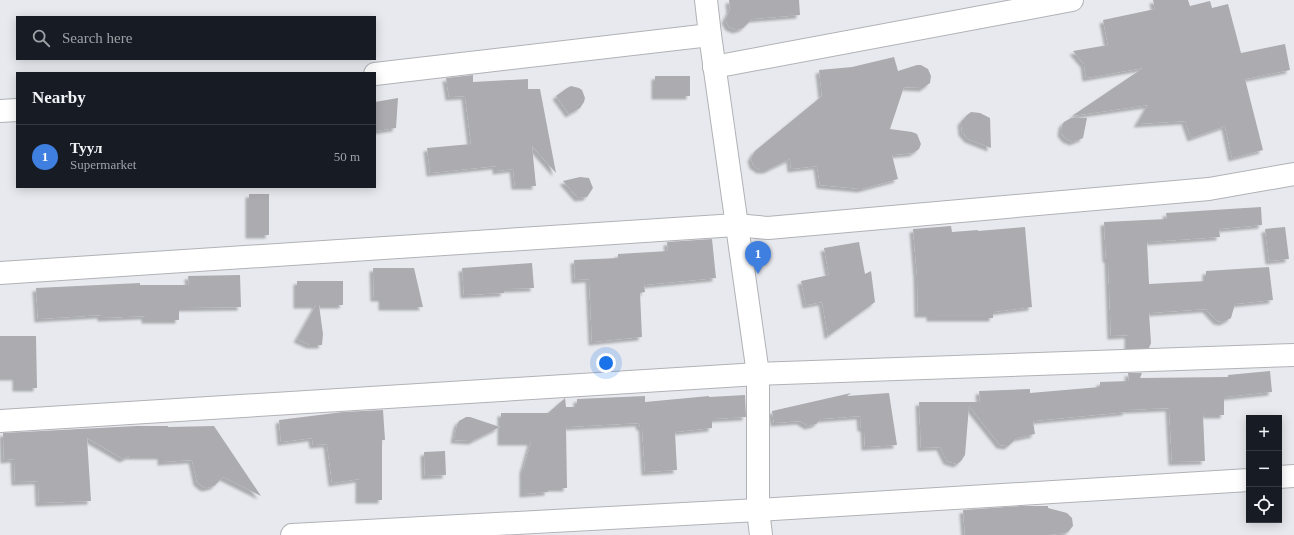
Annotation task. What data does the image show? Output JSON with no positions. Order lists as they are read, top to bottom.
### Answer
{
  "page": {
    "search": "Search here",
    "heading": "Nearby",
    "list": [
      {
        "mark": "1",
        "name": "Туул",
        "note": "Supermarket",
        "value": "50 m"
      }
    ],
    "pins": "1",
    "map_buttons": ["+", "−"]
  }
}
